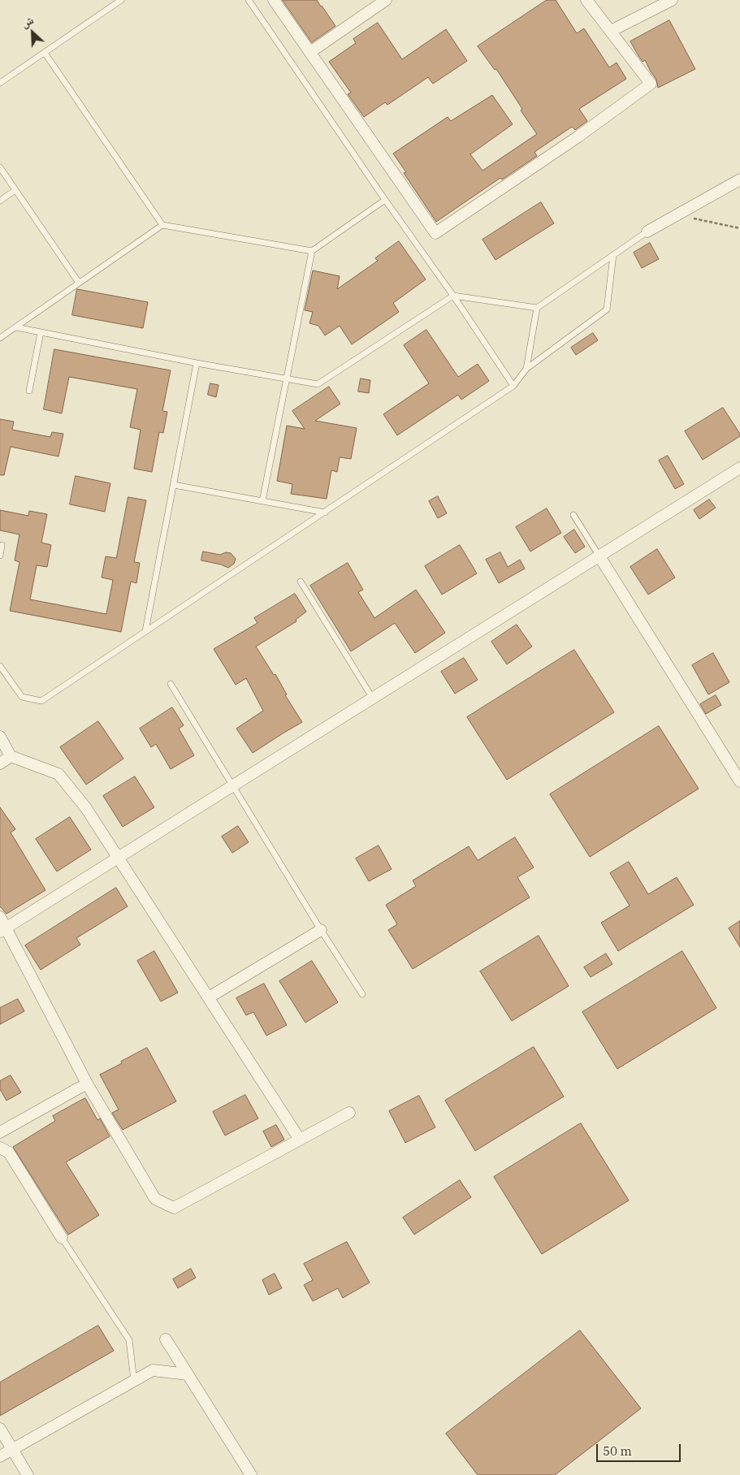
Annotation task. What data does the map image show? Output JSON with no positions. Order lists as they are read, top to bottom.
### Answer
{
  "scale_bar": "50 m",
  "north": "top left"
}
